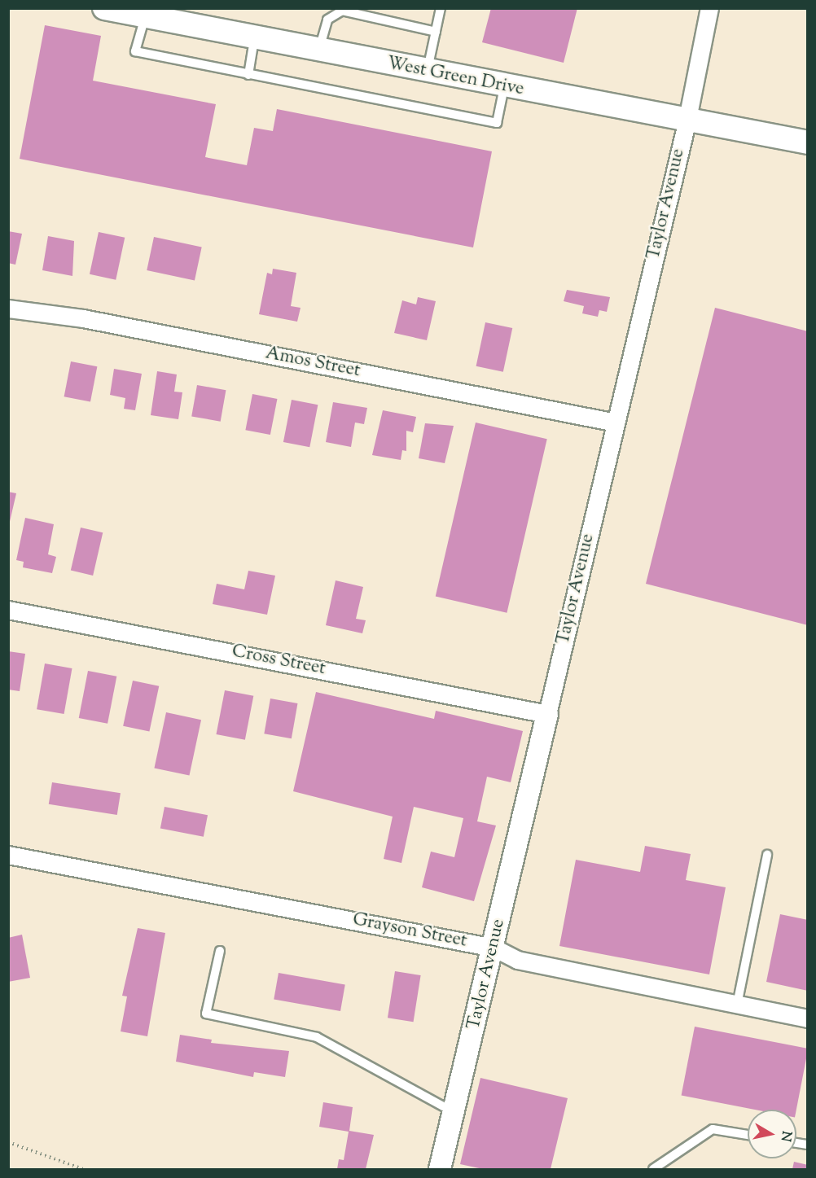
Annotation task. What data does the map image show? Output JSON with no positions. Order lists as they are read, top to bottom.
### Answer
{
  "streets": {
    "main road": ["West Green Drive"],
    "street": [
      "Taylor Avenue",
      "Amos Street",
      "Cross Street",
      "Grayson Street"
    ]
  },
  "crossings": [
    ["West Green Drive", "Taylor Avenue"],
    ["Taylor Avenue", "Amos Street"],
    ["Taylor Avenue", "Cross Street"],
    ["Taylor Avenue", "Grayson Street"]
  ],
  "north": "right"
}
